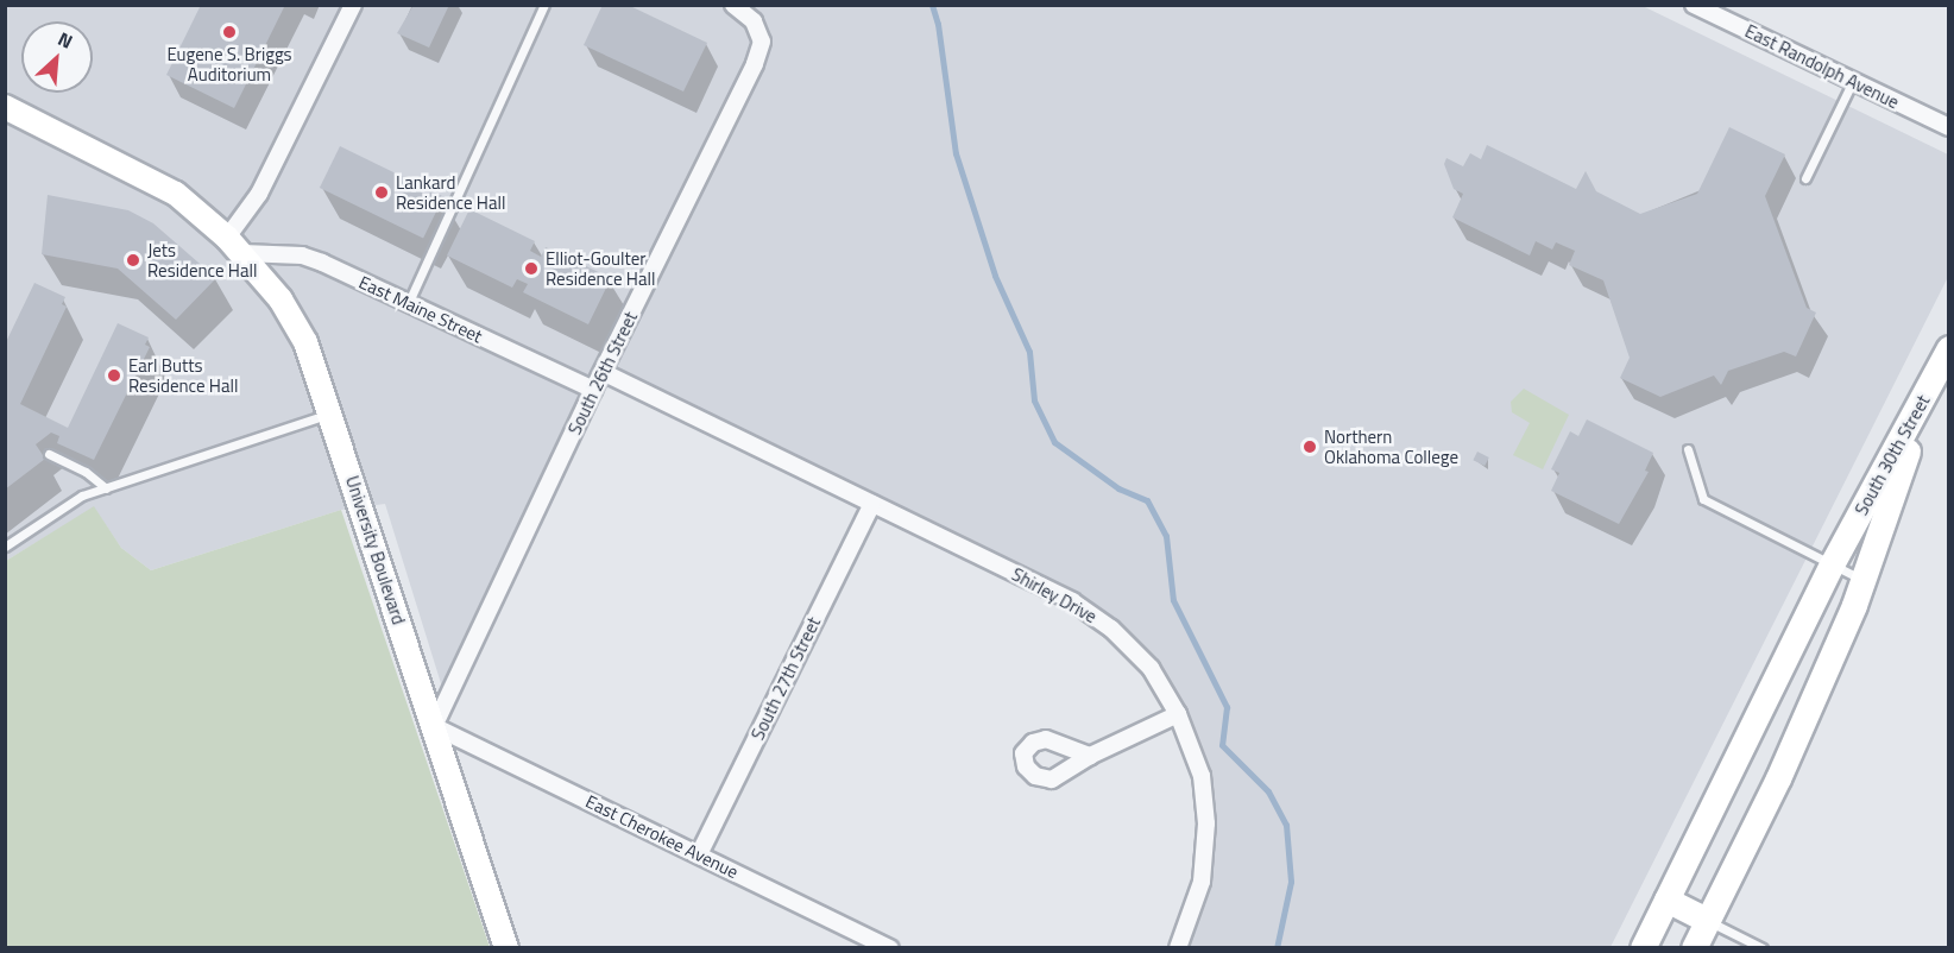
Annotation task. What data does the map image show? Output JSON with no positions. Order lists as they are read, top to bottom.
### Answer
{
  "streets": {
    "main road": ["South 30th Street"],
    "street": [
      "East Randolph Avenue",
      "East Maine Street",
      "South 26th Street",
      "University Boulevard",
      "Shirley Drive",
      "South 27th Street",
      "East Cherokee Avenue"
    ]
  },
  "crossings": [
    ["East Maine Street", "South 26th Street"],
    ["East Maine Street", "University Boulevard"],
    ["South 26th Street", "University Boulevard"],
    ["South 26th Street", "East Cherokee Avenue"],
    ["University Boulevard", "East Cherokee Avenue"],
    ["Shirley Drive", "South 27th Street"],
    ["South 27th Street", "East Cherokee Avenue"]
  ],
  "places": [
    "Eugene S. Briggs Auditorium",
    "Lankard Residence Hall",
    "Jets Residence Hall",
    "Elliot-Goulter Residence Hall",
    "Earl Butts Residence Hall",
    "Northern Oklahoma College"
  ],
  "north": "top right"
}
